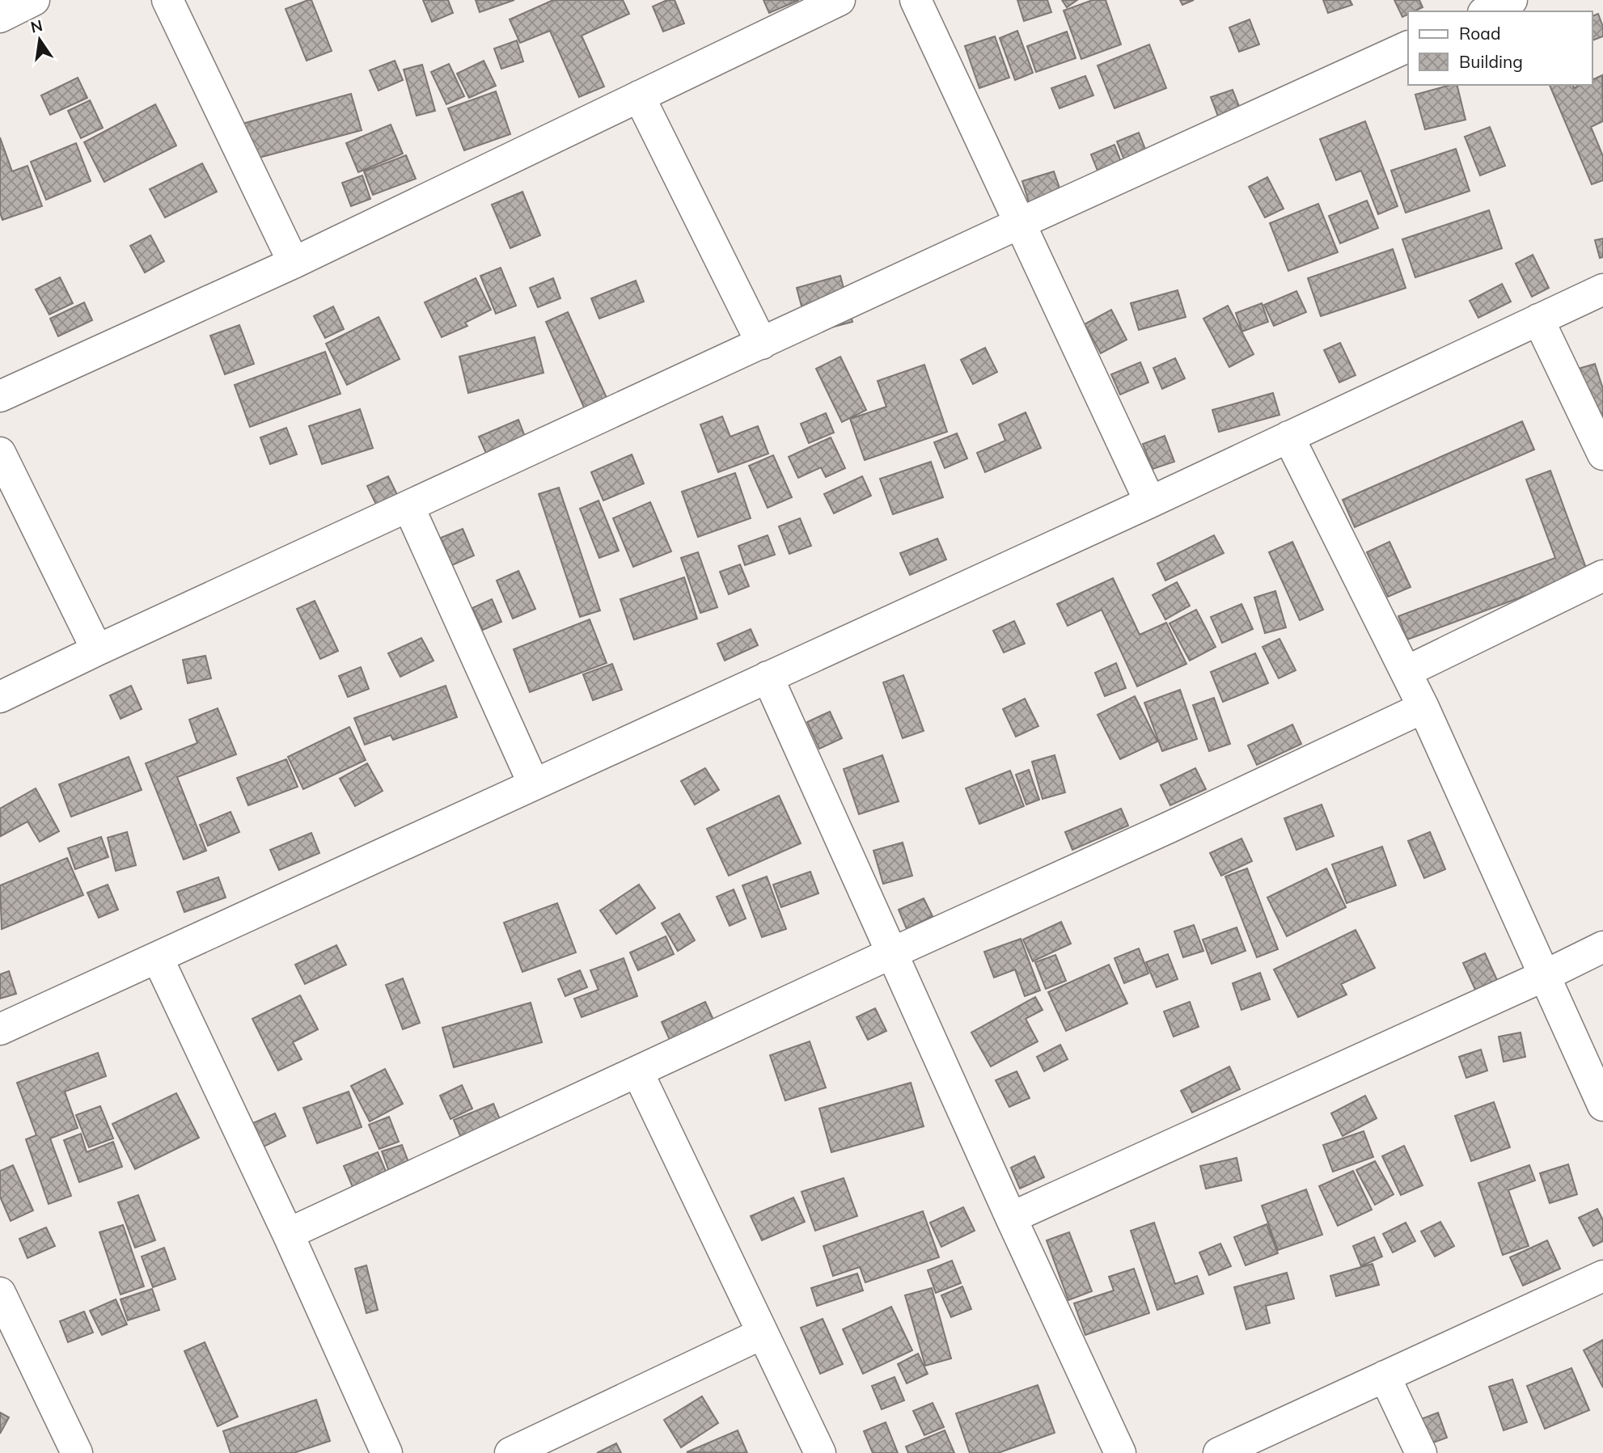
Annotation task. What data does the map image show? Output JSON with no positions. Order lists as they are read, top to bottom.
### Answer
{
  "legend": ["Road", "Building"],
  "north": "top"
}
